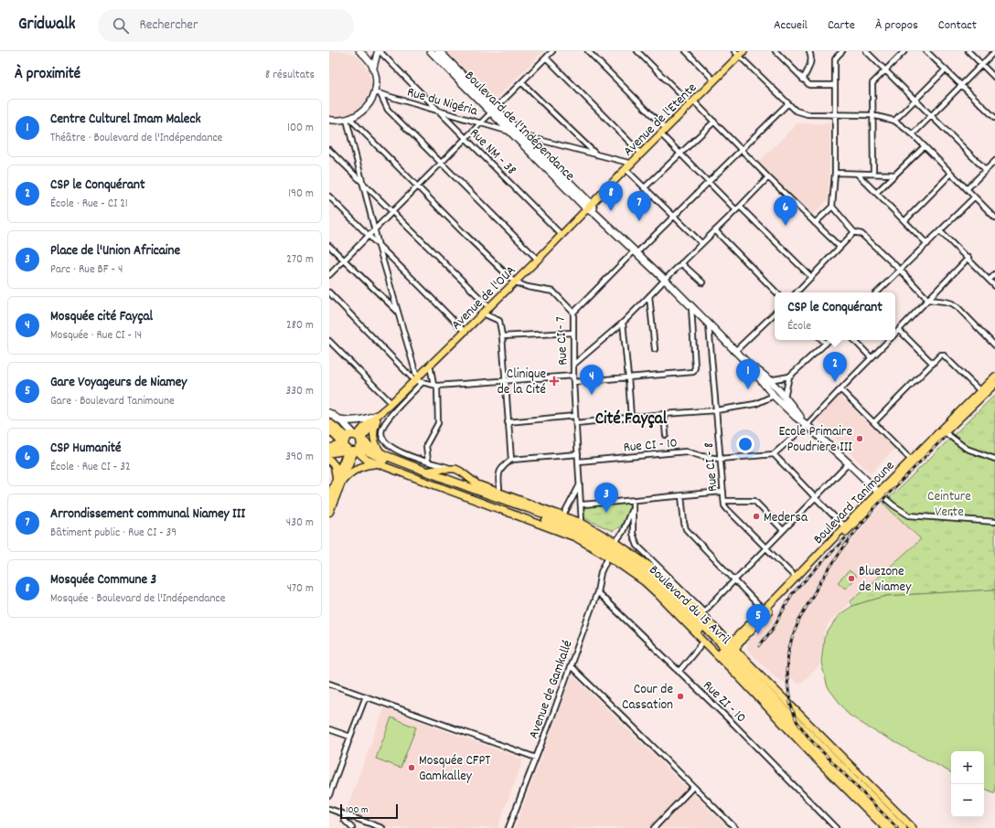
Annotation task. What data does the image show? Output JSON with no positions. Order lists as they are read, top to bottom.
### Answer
{
  "streets": {
    "highway": ["Boulevard du 15 Avril"],
    "main road": [
      "Avenue de l'Etente",
      "Boulevard de l'Indépendance",
      "Avenue de l'OUA",
      "Boulevard Tanimoune"
    ],
    "street": [
      "Rue du Nigéria",
      "Rue NM - 38",
      "Rue CI - 7",
      "Rue CI - 10",
      "Rue CI - 8",
      "Avenue de Gamkallé",
      "Rue ZI - 10"
    ]
  },
  "crossings": [
    ["Rue du Nigéria", "Avenue de l'Etente"],
    ["Rue du Nigéria", "Boulevard de l'Indépendance"],
    ["Rue du Nigéria", "Rue NM - 38"],
    ["Avenue de l'Etente", "Boulevard de l'Indépendance"],
    ["Avenue de l'Etente", "Avenue de l'OUA"],
    ["Boulevard de l'Indépendance", "Avenue de l'OUA"],
    ["Boulevard de l'Indépendance", "Rue CI - 8"],
    ["Boulevard de l'Indépendance", "Boulevard Tanimoune"],
    ["Rue NM - 38", "Avenue de l'OUA"],
    ["Avenue de l'OUA", "Rue CI - 7"],
    ["Avenue de l'OUA", "Boulevard du 15 Avril"],
    ["Rue CI - 7", "Rue CI - 10"],
    ["Rue CI - 7", "Boulevard du 15 Avril"],
    ["Rue CI - 10", "Rue CI - 8"],
    ["Rue CI - 8", "Boulevard Tanimoune"],
    ["Boulevard Tanimoune", "Boulevard du 15 Avril"],
    ["Boulevard du 15 Avril", "Avenue de Gamkallé"],
    ["Avenue de Gamkallé", "Rue ZI - 10"]
  ],
  "districts": ["Cité Fayçal"],
  "parks": ["Ceinture Verte"],
  "places": {
    "health": ["Clinique de la Cité"],
    "other": [
      "Ecole Primaire Poudriere III",
      "Medersa",
      "Bluezone de Niamey",
      "Cour de Cassation",
      "Mosquée CFPT Gamkalley"
    ]
  },
  "scale_bar": "100 m",
  "page": {
    "header": "Gridwalk",
    "search": "Rechercher",
    "nav": [
      "Accueil",
      "Carte",
      "À propos",
      "Contact"
    ],
    "heading": ["À proximité", "8 résultats"],
    "list": [
      {
        "mark": "1",
        "name": "Centre Culturel Imam Maleck",
        "note": "Théâtre · Boulevard de l'Indépendance",
        "value": "100 m"
      },
      {
        "mark": "2",
        "name": "CSP le Conquérant",
        "note": "École · Rue - CI 21",
        "value": "190 m"
      },
      {
        "mark": "3",
        "name": "Place de l'Union Africaine",
        "note": "Parc · Rue BF - 4",
        "value": "270 m"
      },
      {
        "mark": "4",
        "name": "Mosquée cité Fayçal",
        "note": "Mosquée · Rue CI - 14",
        "value": "280 m"
      },
      {
        "mark": "5",
        "name": "Gare Voyageurs de Niamey",
        "note": "Gare · Boulevard Tanimoune",
        "value": "330 m"
      },
      {
        "mark": "6",
        "name": "CSP Humanité",
        "note": "École · Rue CI - 32",
        "value": "390 m"
      },
      {
        "mark": "7",
        "name": "Arrondissement communal Niamey III",
        "note": "Bâtiment public · Rue CI - 39",
        "value": "430 m"
      },
      {
        "mark": "8",
        "name": "Mosquée Commune 3",
        "note": "Mosquée · Boulevard de l'Indépendance",
        "value": "470 m"
      }
    ],
    "pins": [
      "8",
      "7",
      "6",
      "2",
      "1",
      "4",
      "3",
      "5"
    ],
    "popup": ["CSP le Conquérant", "École"],
    "map_buttons": ["+", "−"],
    "scale": "100 m"
  }
}
